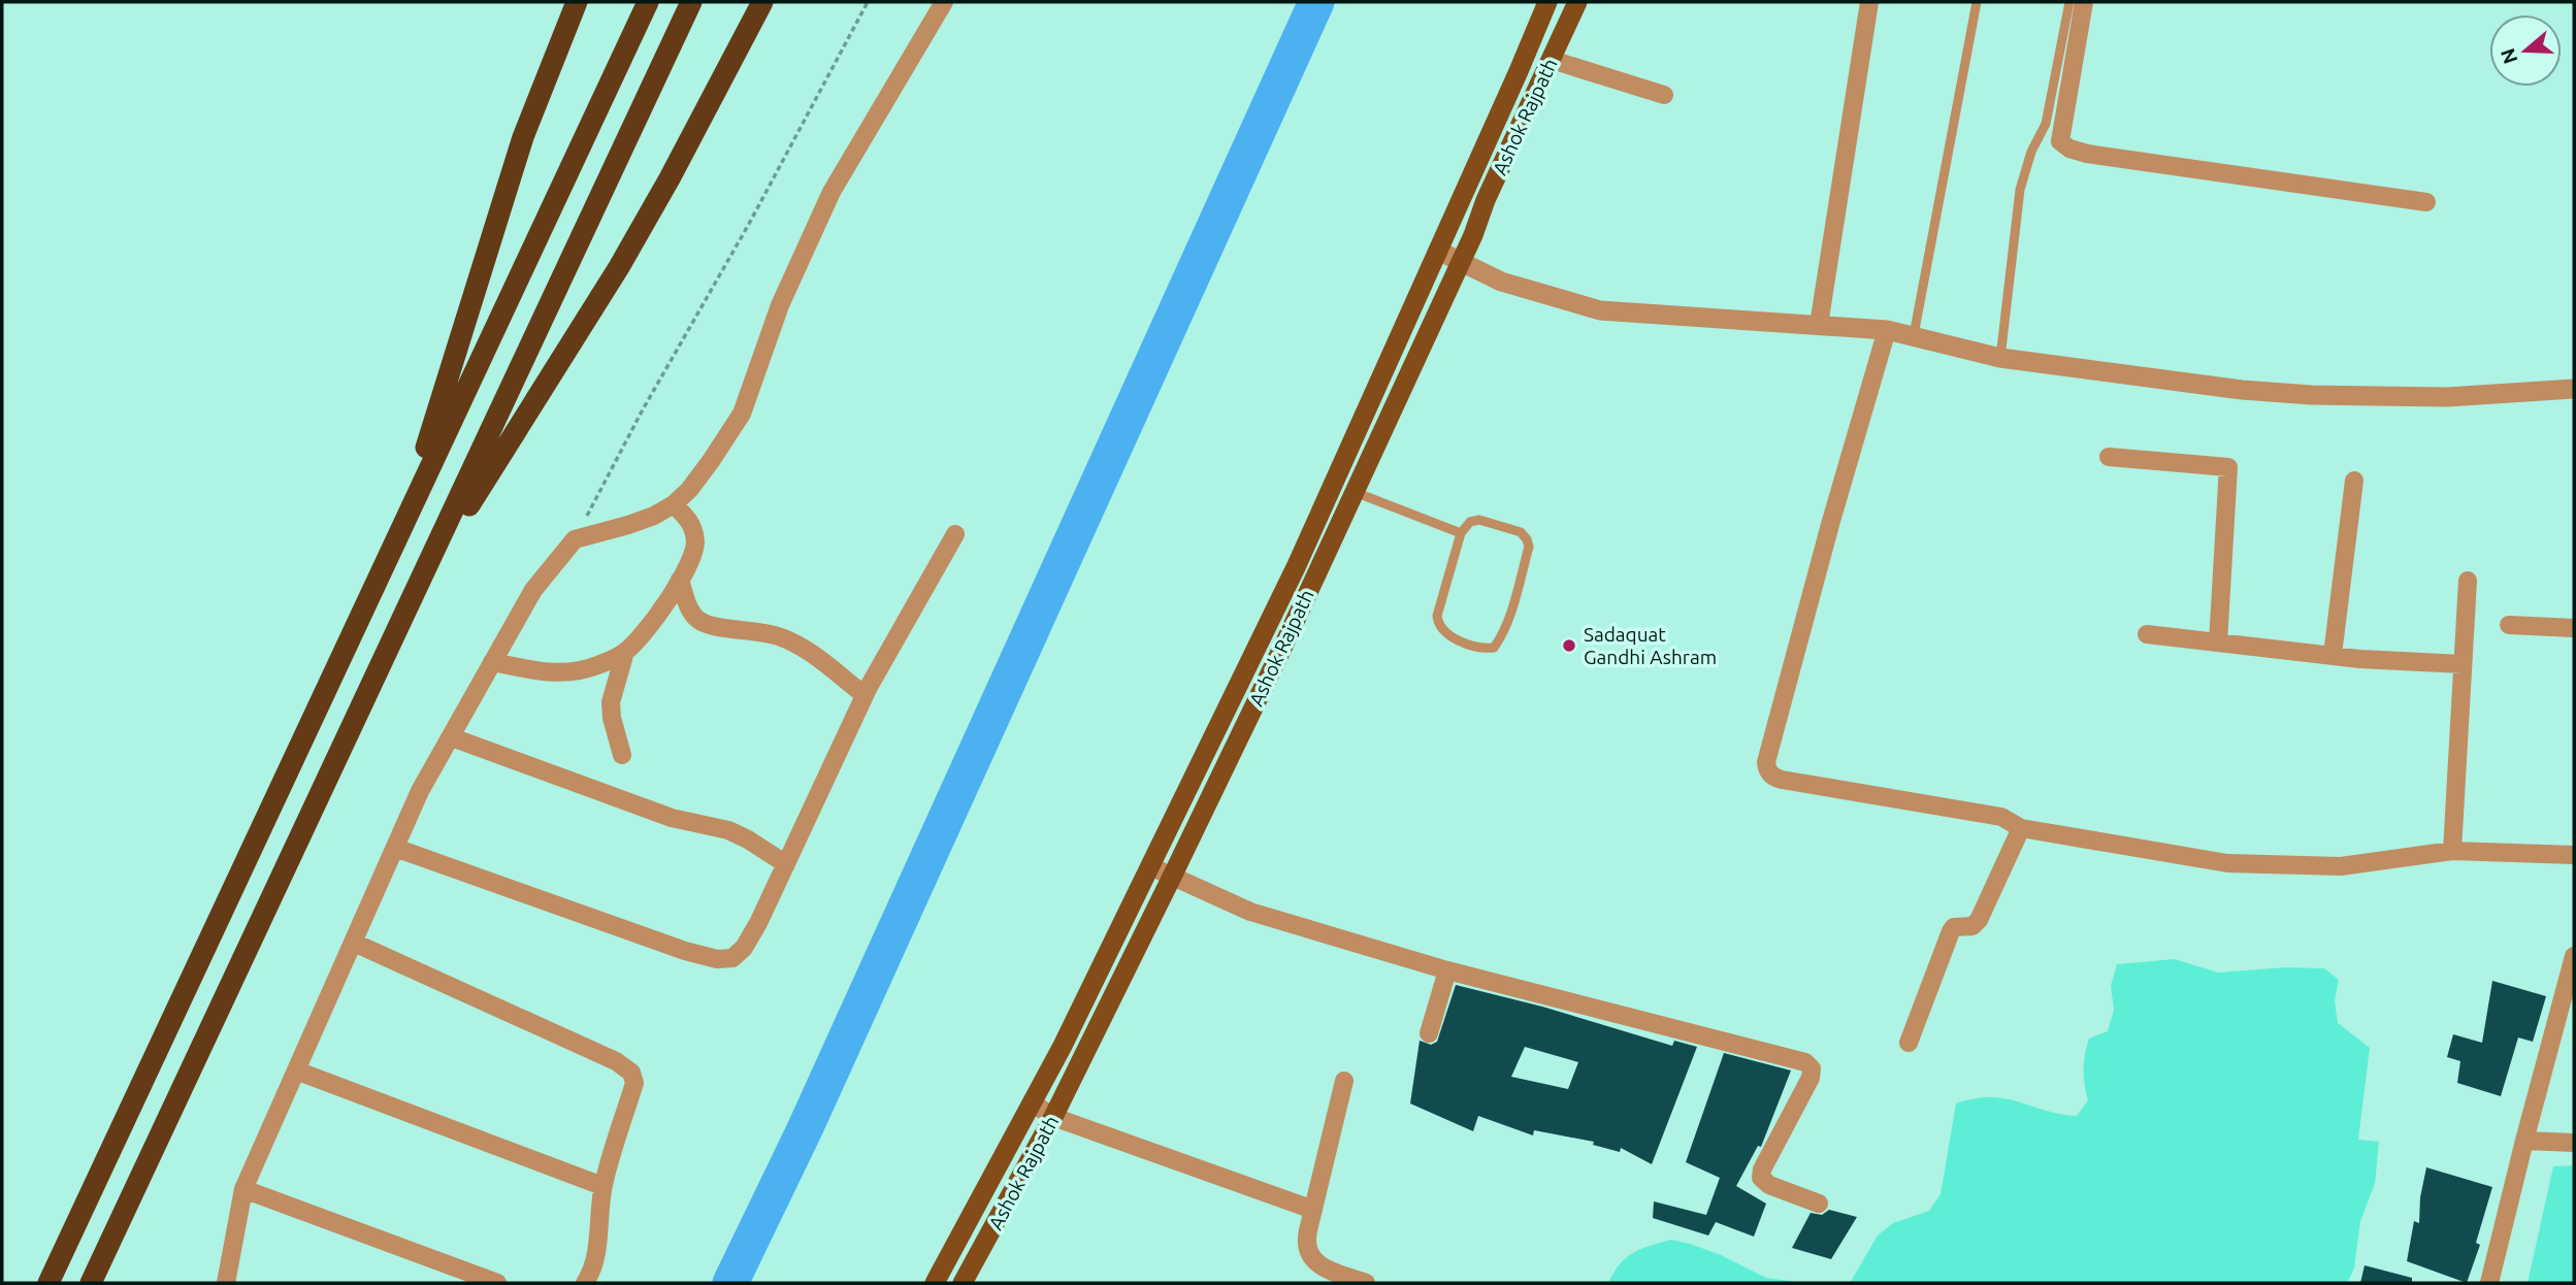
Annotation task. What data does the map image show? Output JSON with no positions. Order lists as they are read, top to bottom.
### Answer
{
  "streets": {
    "main road": ["Ashok Rajpath"]
  },
  "places": ["Sadaquat Gandhi Ashram"],
  "north": "left"
}
